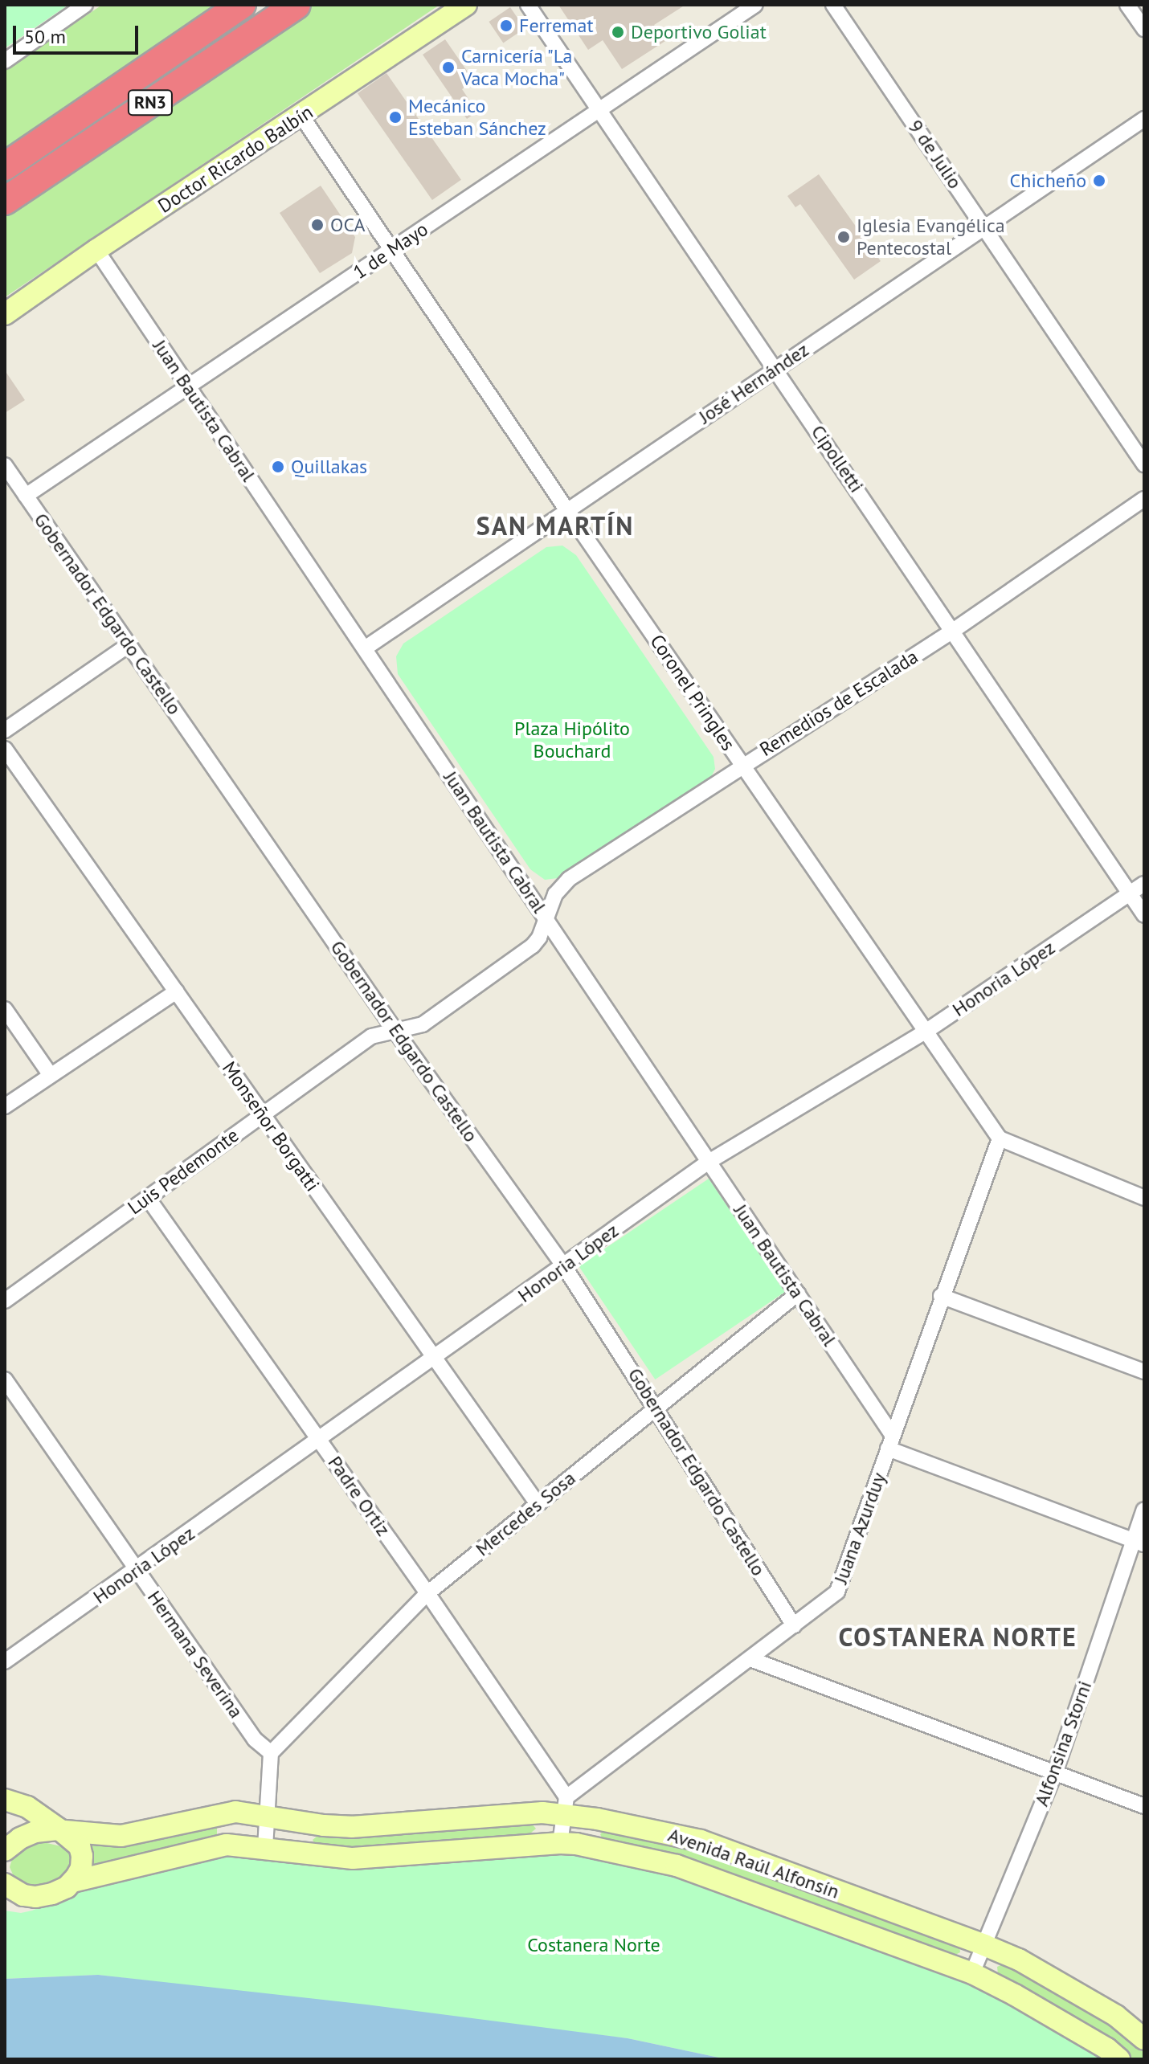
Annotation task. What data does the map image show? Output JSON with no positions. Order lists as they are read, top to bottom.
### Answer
{
  "streets": {
    "highway": ["RN3"],
    "main road": ["Doctor Ricardo Balbín", "Avenida Raúl Alfonsín"],
    "street": [
      "9 de Julio",
      "1 de Mayo",
      "José Hernández",
      "Juan Bautista Cabral",
      "Cipolletti",
      "Gobernador Edgardo Castello",
      "Coronel Pringles",
      "Remedios de Escalada",
      "Honoria López",
      "Monseñor Borgatti",
      "Luis Pedemonte",
      "Padre Ortiz",
      "Mercedes Sosa",
      "Juana Azurduy",
      "Hermana Severina",
      "Alfonsina Storni"
    ]
  },
  "crossings": [
    ["9 de Julio", "José Hernández"],
    ["Doctor Ricardo Balbín", "Juan Bautista Cabral"],
    ["Doctor Ricardo Balbín", "Coronel Pringles"],
    ["1 de Mayo", "Juan Bautista Cabral"],
    ["1 de Mayo", "Cipolletti"],
    ["1 de Mayo", "Gobernador Edgardo Castello"],
    ["1 de Mayo", "Coronel Pringles"],
    ["José Hernández", "Juan Bautista Cabral"],
    ["José Hernández", "Cipolletti"],
    ["José Hernández", "Coronel Pringles"],
    ["Juan Bautista Cabral", "Remedios de Escalada"],
    ["Juan Bautista Cabral", "Honoria López"],
    ["Juan Bautista Cabral", "Luis Pedemonte"],
    ["Juan Bautista Cabral", "Mercedes Sosa"],
    ["Juan Bautista Cabral", "Juana Azurduy"],
    ["Cipolletti", "Remedios de Escalada"],
    ["Cipolletti", "Honoria López"],
    ["Gobernador Edgardo Castello", "Honoria López"],
    ["Gobernador Edgardo Castello", "Luis Pedemonte"],
    ["Gobernador Edgardo Castello", "Mercedes Sosa"],
    ["Gobernador Edgardo Castello", "Juana Azurduy"],
    ["Coronel Pringles", "Remedios de Escalada"],
    ["Coronel Pringles", "Honoria López"],
    ["Coronel Pringles", "Juana Azurduy"],
    ["Remedios de Escalada", "Luis Pedemonte"],
    ["Honoria López", "Monseñor Borgatti"],
    ["Honoria López", "Padre Ortiz"],
    ["Honoria López", "Hermana Severina"],
    ["Monseñor Borgatti", "Luis Pedemonte"],
    ["Monseñor Borgatti", "Mercedes Sosa"],
    ["Luis Pedemonte", "Padre Ortiz"],
    ["Padre Ortiz", "Mercedes Sosa"],
    ["Padre Ortiz", "Juana Azurduy"],
    ["Padre Ortiz", "Avenida Raúl Alfonsín"],
    ["Mercedes Sosa", "Hermana Severina"],
    ["Juana Azurduy", "Avenida Raúl Alfonsín"],
    ["Alfonsina Storni", "Avenida Raúl Alfonsín"]
  ],
  "districts": ["SAN MARTÍN", "COSTANERA NORTE"],
  "parks": ["Plaza Hipólito Bouchard", "Costanera Norte"],
  "places": [
    "Ferremat",
    "Deportivo Goliat",
    "Carnicería \"La Vaca Mocha\"",
    "Mecánico Esteban Sánchez",
    "Chicheño",
    "OCA",
    "Iglesia Evangélica Pentecostal",
    "Quillakas"
  ],
  "scale_bar": "50 m"
}
